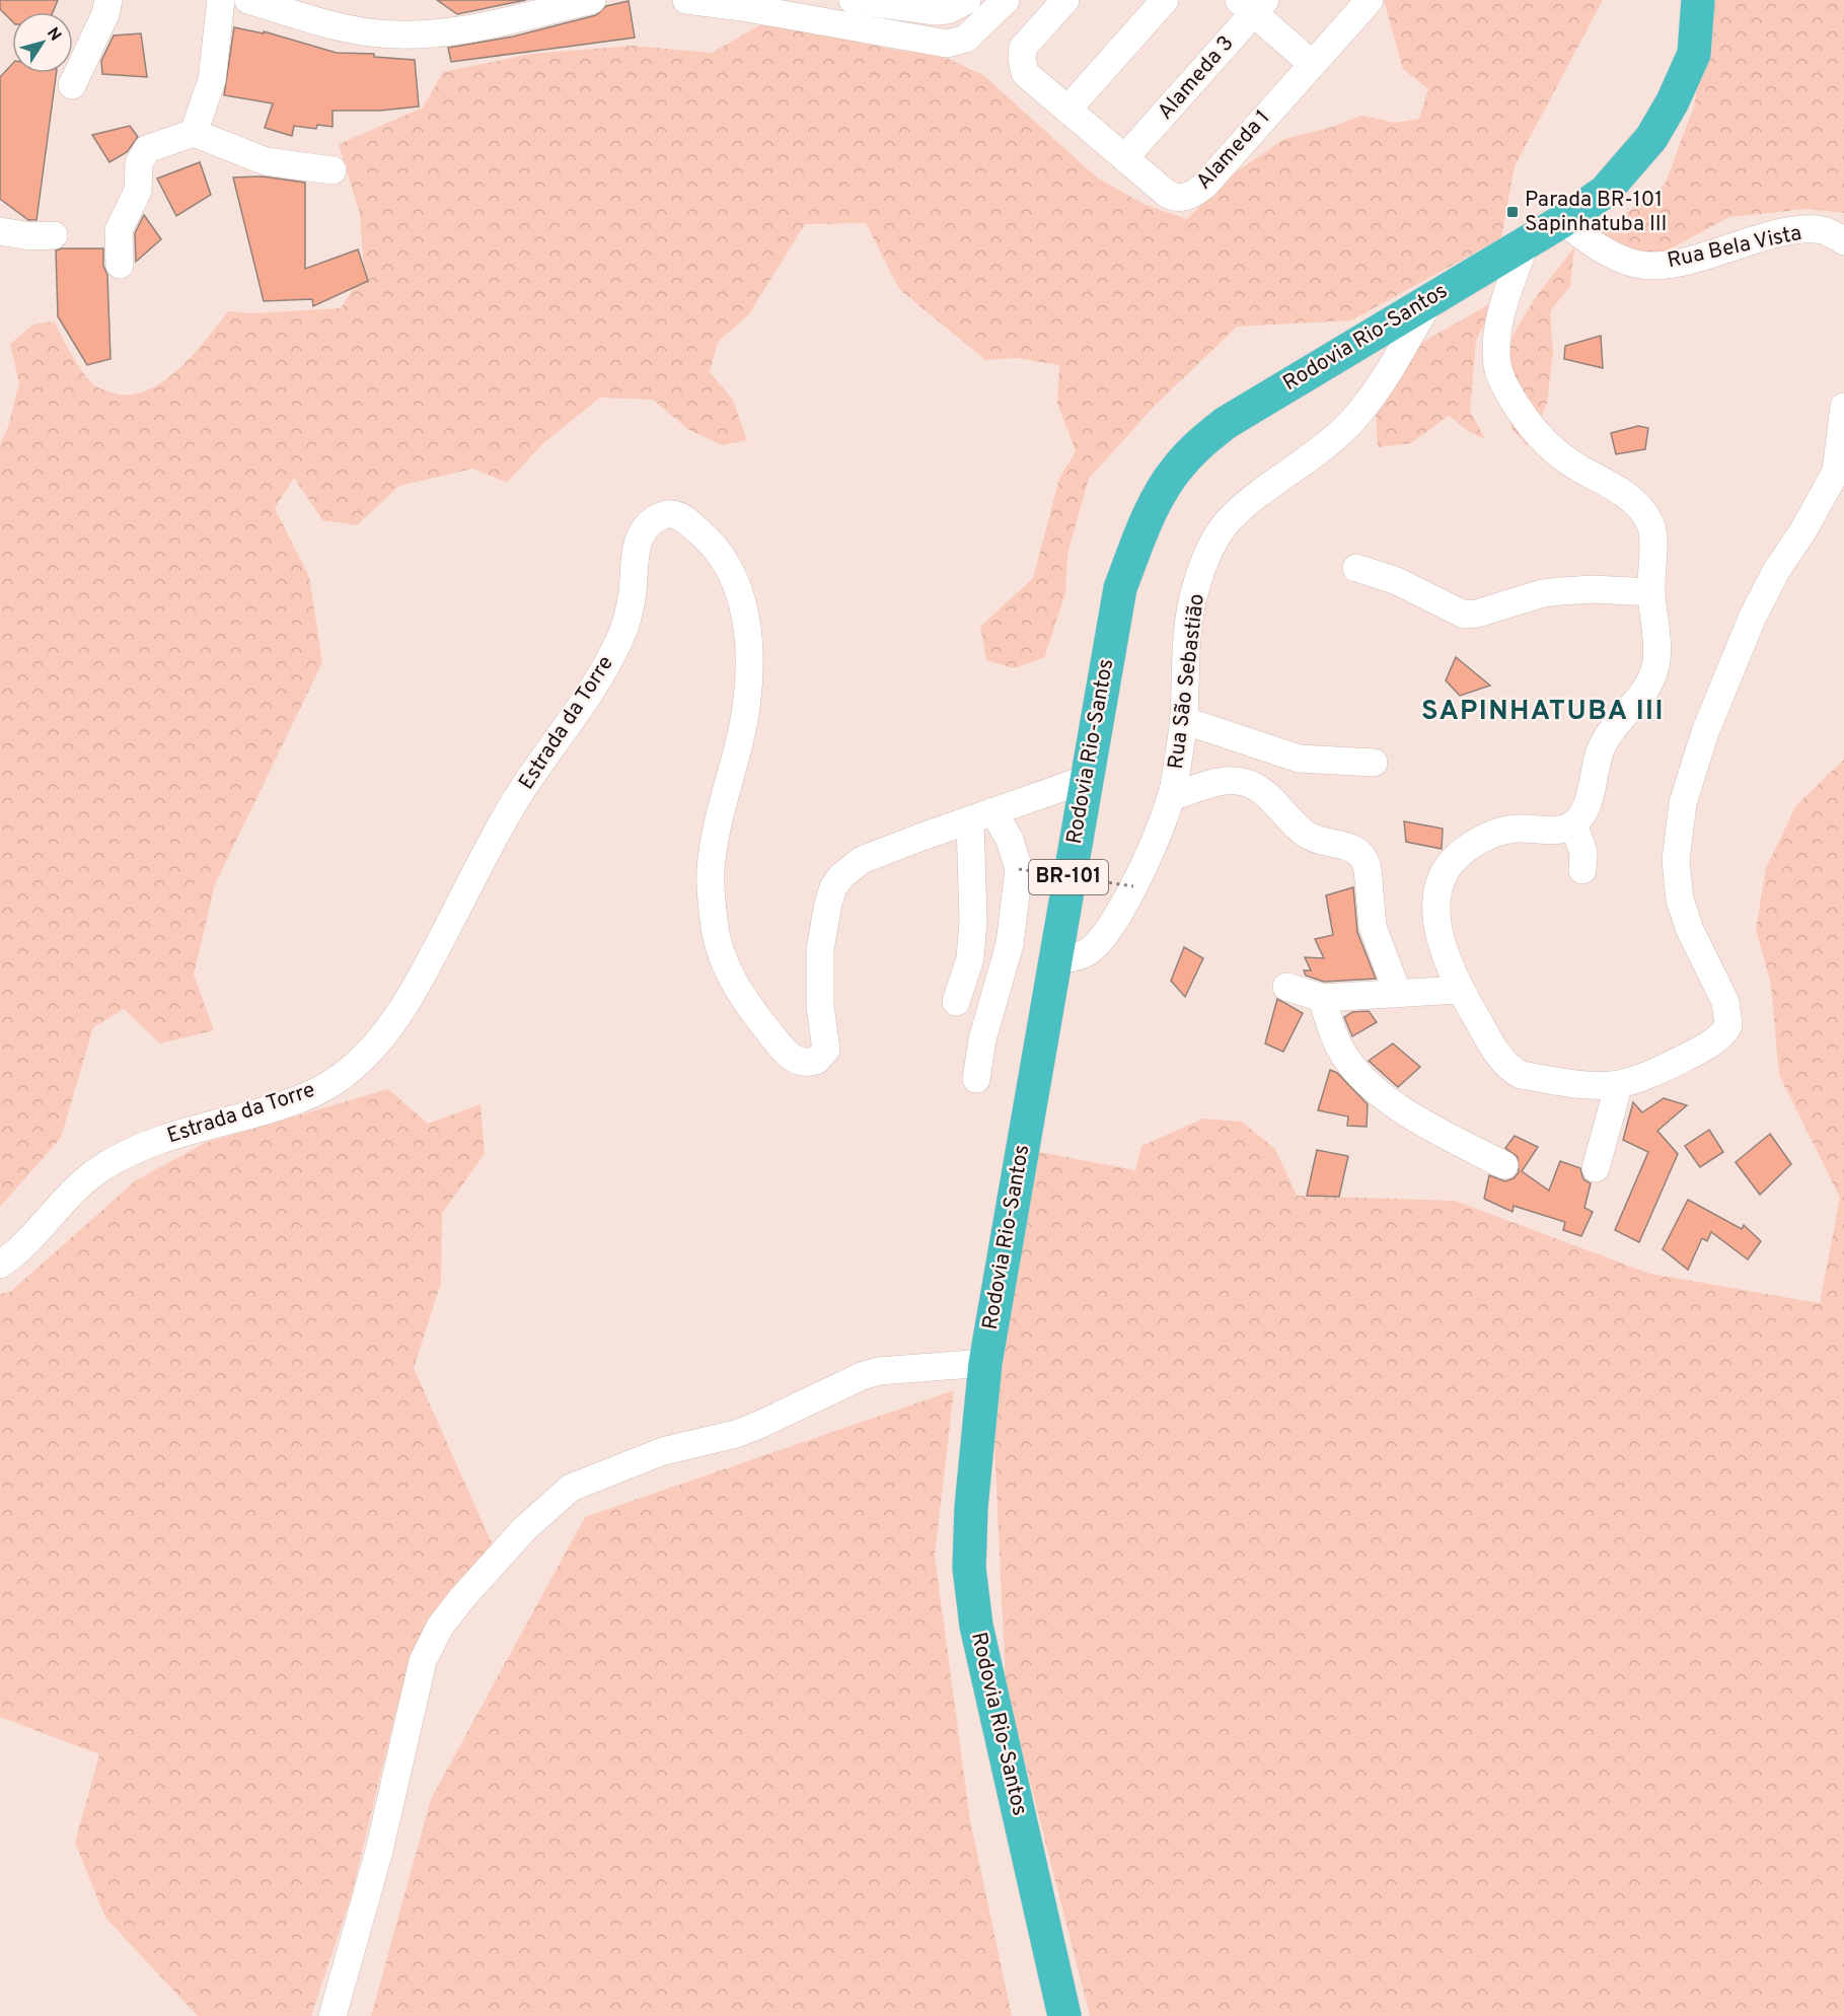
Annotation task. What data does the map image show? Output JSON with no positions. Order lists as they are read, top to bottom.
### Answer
{
  "streets": {
    "highway": ["Rodovia Rio-Santos", "BR-101"],
    "street": [
      "Alameda 3",
      "Alameda 1",
      "Rua Bela Vista",
      "Rua São Sebastião",
      "Estrada da Torre"
    ]
  },
  "crossings": [
    ["Alameda 3", "Alameda 1"],
    ["Rua Bela Vista", "Rodovia Rio-Santos"],
    ["Rodovia Rio-Santos", "Rua São Sebastião"],
    ["Rodovia Rio-Santos", "Estrada da Torre"]
  ],
  "districts": ["SAPINHATUBA III"],
  "places": {
    "transit": ["Parada BR-101 Sapinhatuba III"]
  },
  "north": "top right"
}
